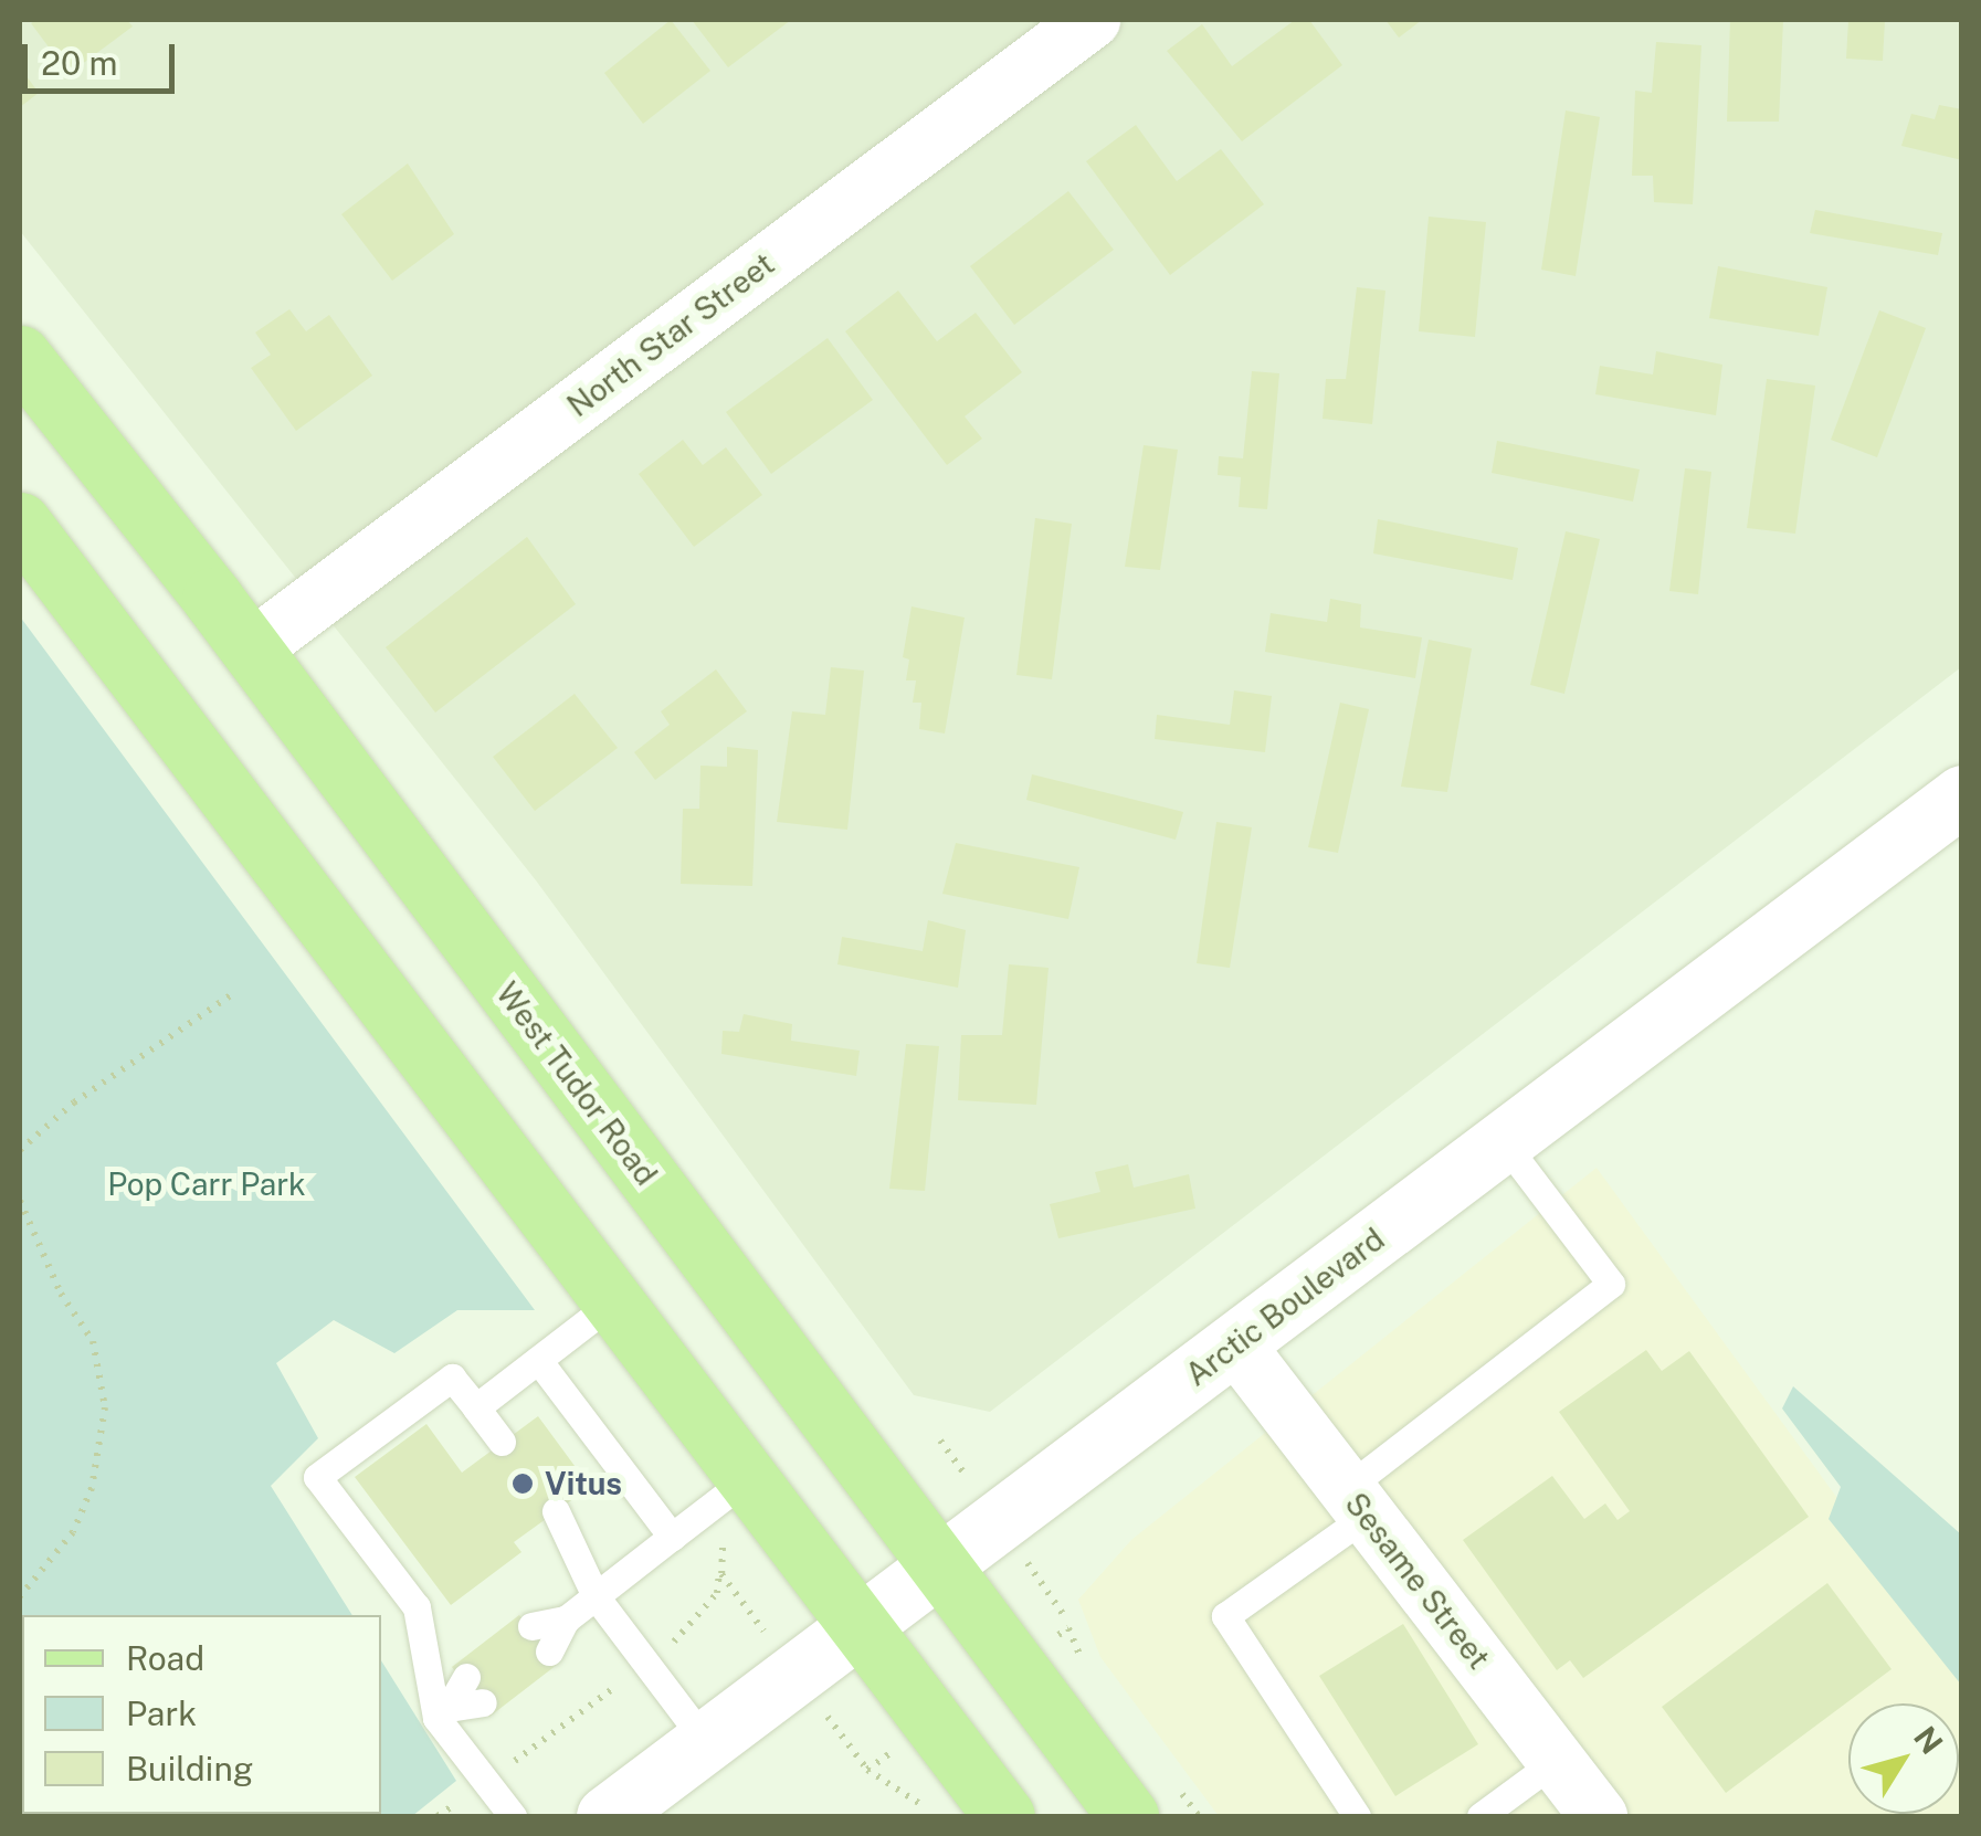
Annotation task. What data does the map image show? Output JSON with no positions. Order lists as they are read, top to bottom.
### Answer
{
  "streets": {
    "main road": ["West Tudor Road", "Arctic Boulevard"],
    "street": ["North Star Street", "Sesame Street"]
  },
  "crossings": [
    ["North Star Street", "West Tudor Road"],
    ["West Tudor Road", "Arctic Boulevard"],
    ["Arctic Boulevard", "Sesame Street"]
  ],
  "parks": ["Pop Carr Park"],
  "places": ["Vitus"],
  "legend": ["Road", "Park", "Building"],
  "scale_bar": "20 m",
  "north": "top right"
}
